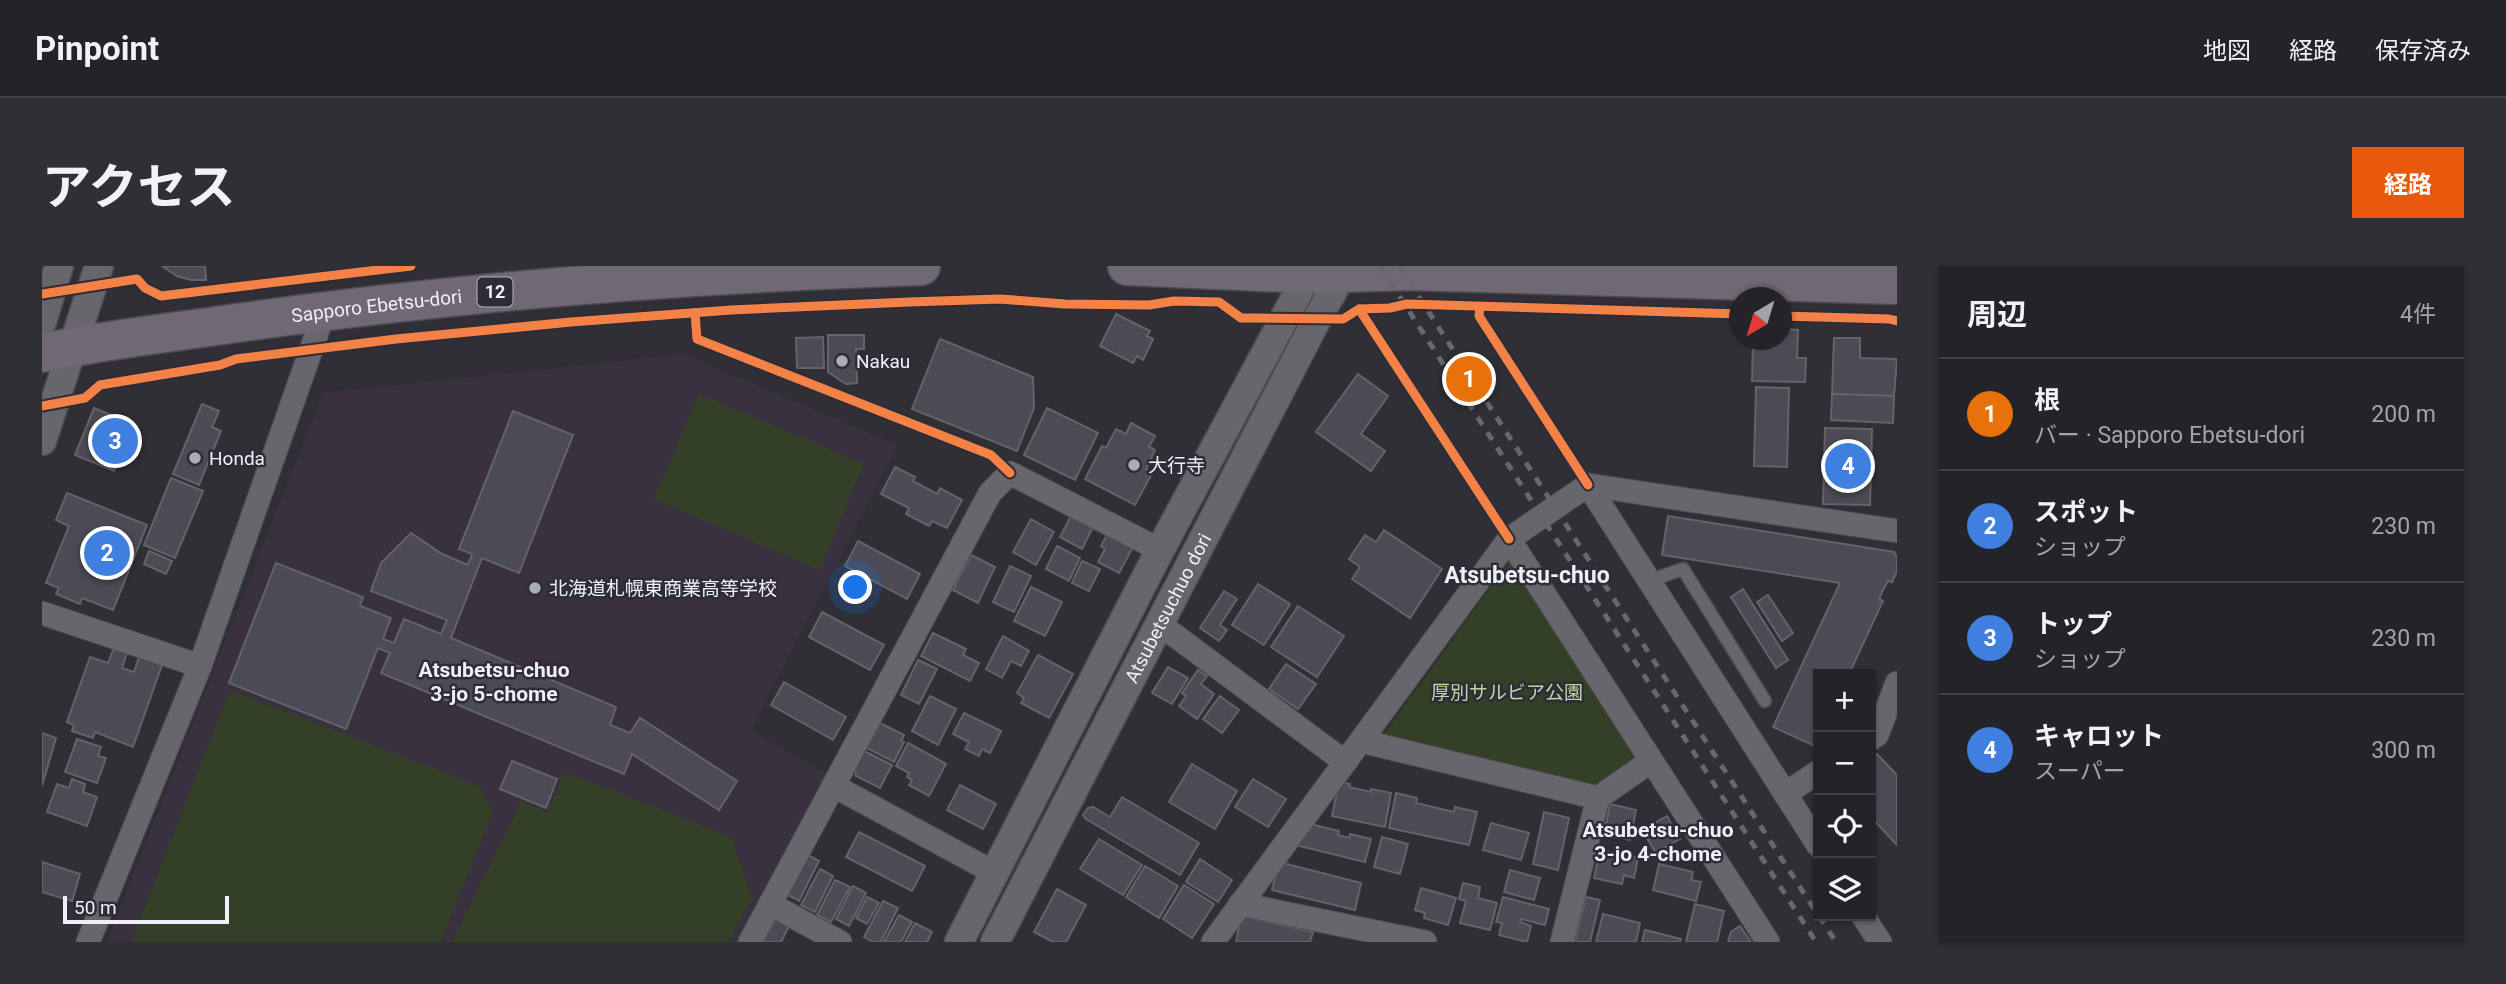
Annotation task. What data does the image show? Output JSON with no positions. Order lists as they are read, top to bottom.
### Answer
{
  "streets": {
    "highway": ["12", "Sapporo Ebetsu-dori"],
    "street": ["Atsubetsuchuo dori"]
  },
  "districts": ["Atsubetsu-chuo", "Atsubetsu-chuo 3-jo 5-chome", "Atsubetsu-chuo 3-jo 4-chome"],
  "parks": ["厚別サルビア公園"],
  "places": [
    "Nakau",
    "Honda",
    "大行寺",
    "北海道札幌東商業高等学校"
  ],
  "scale_bar": "50 m",
  "north": "bottom left",
  "page": {
    "header": "Pinpoint",
    "nav": ["地図", "経路", "保存済み"],
    "title": "アクセス",
    "buttons": "経路",
    "heading": ["周辺", "4件"],
    "pins": [
      "1",
      "3",
      "4",
      "2"
    ],
    "list": [
      {
        "mark": "1",
        "name": "根",
        "note": "バー · Sapporo Ebetsu-dori",
        "value": "200 m"
      },
      {
        "mark": "2",
        "name": "スポット",
        "note": "ショップ",
        "value": "230 m"
      },
      {
        "mark": "3",
        "name": "トップ",
        "note": "ショップ",
        "value": "230 m"
      },
      {
        "mark": "4",
        "name": "キャロット",
        "note": "スーパー",
        "value": "300 m"
      }
    ],
    "map_buttons": ["+", "−"],
    "scale": "50 m"
  }
}
